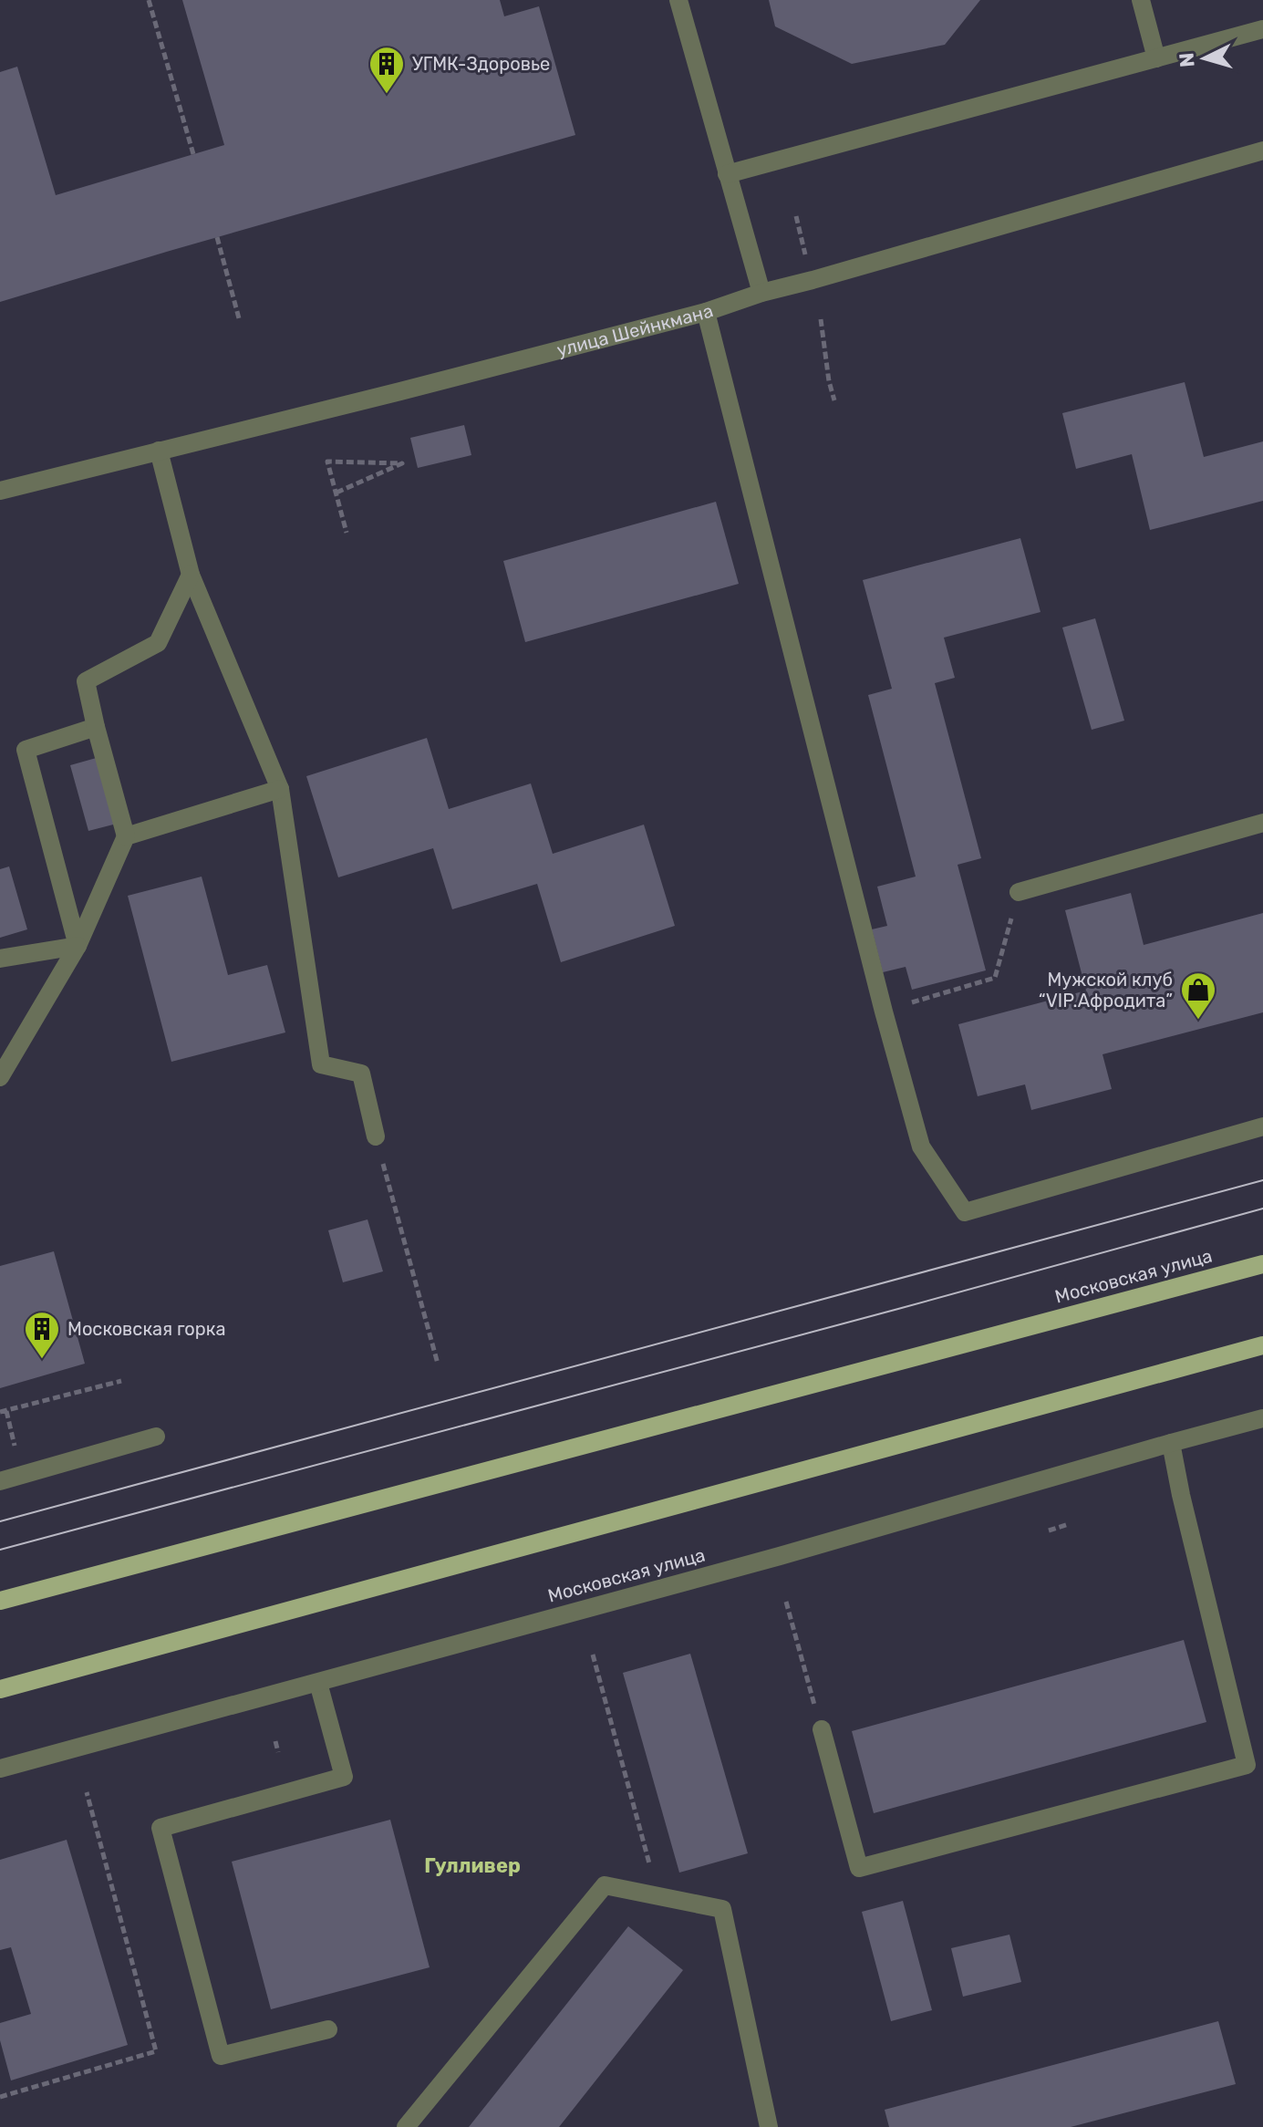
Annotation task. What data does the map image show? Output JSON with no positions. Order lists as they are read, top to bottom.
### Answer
{
  "streets": {
    "main road": ["Московская улица"],
    "street": ["улица Шейнкмана"]
  },
  "districts": ["Гулливер"],
  "places": {
    "building": ["УГМК-Здоровье", "Московская горка"],
    "shop": ["Мужской клуб “VIP.Афродита”"]
  },
  "north": "left"
}
